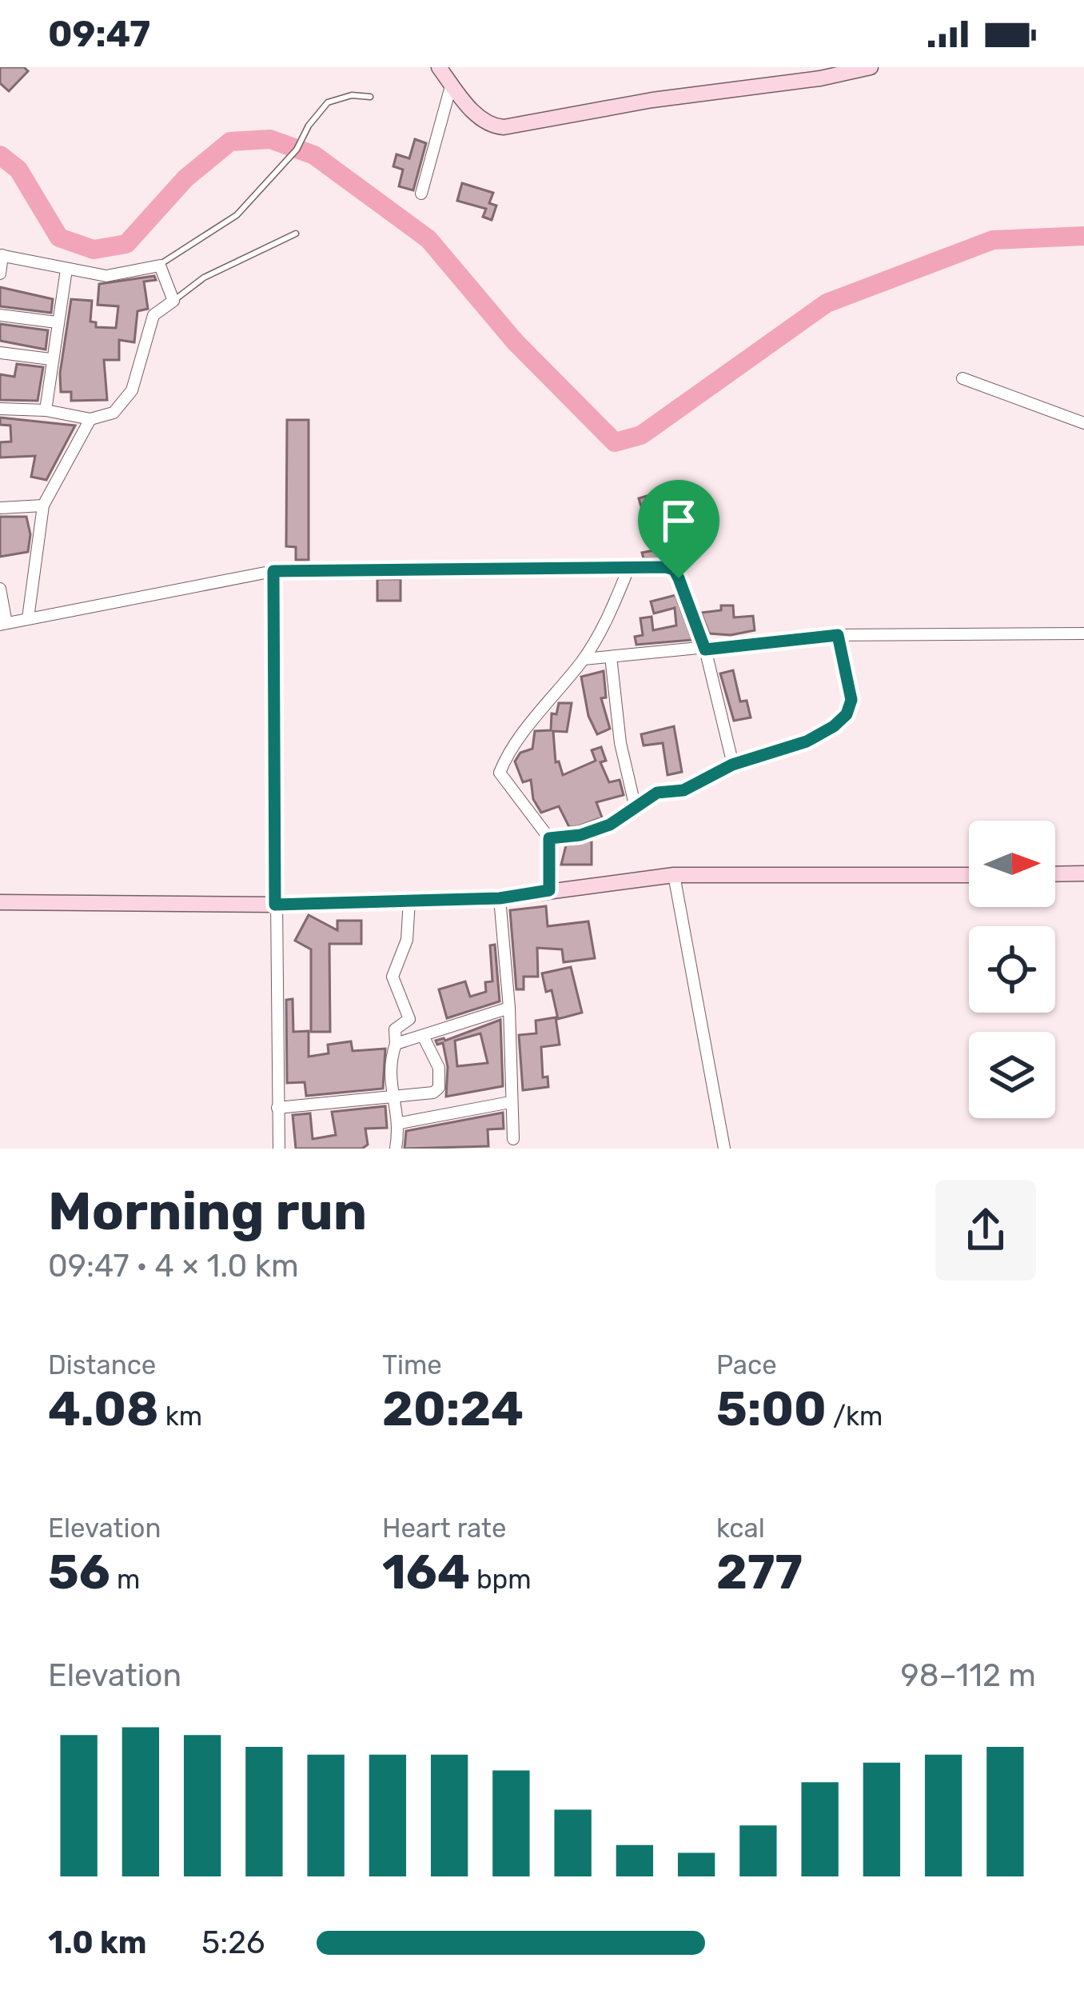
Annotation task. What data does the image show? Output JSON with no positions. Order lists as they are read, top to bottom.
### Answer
{
  "north": "right",
  "page": {
    "status": "09:47",
    "heading": ["Morning run", "09:47 · 4 × 1.0 km"],
    "stats": [
      ["Distance", "4.08 km"],
      ["Time", "20:24"],
      ["Pace", "5:00 /km"],
      ["Elevation", "56 m"],
      ["Heart rate", "164 bpm"],
      ["kcal", "277"]
    ],
    "chart": ["Elevation", "98–112 m"],
    "list": [
      {
        "name": "1.0 km",
        "note": "5:26"
      }
    ]
  }
}
